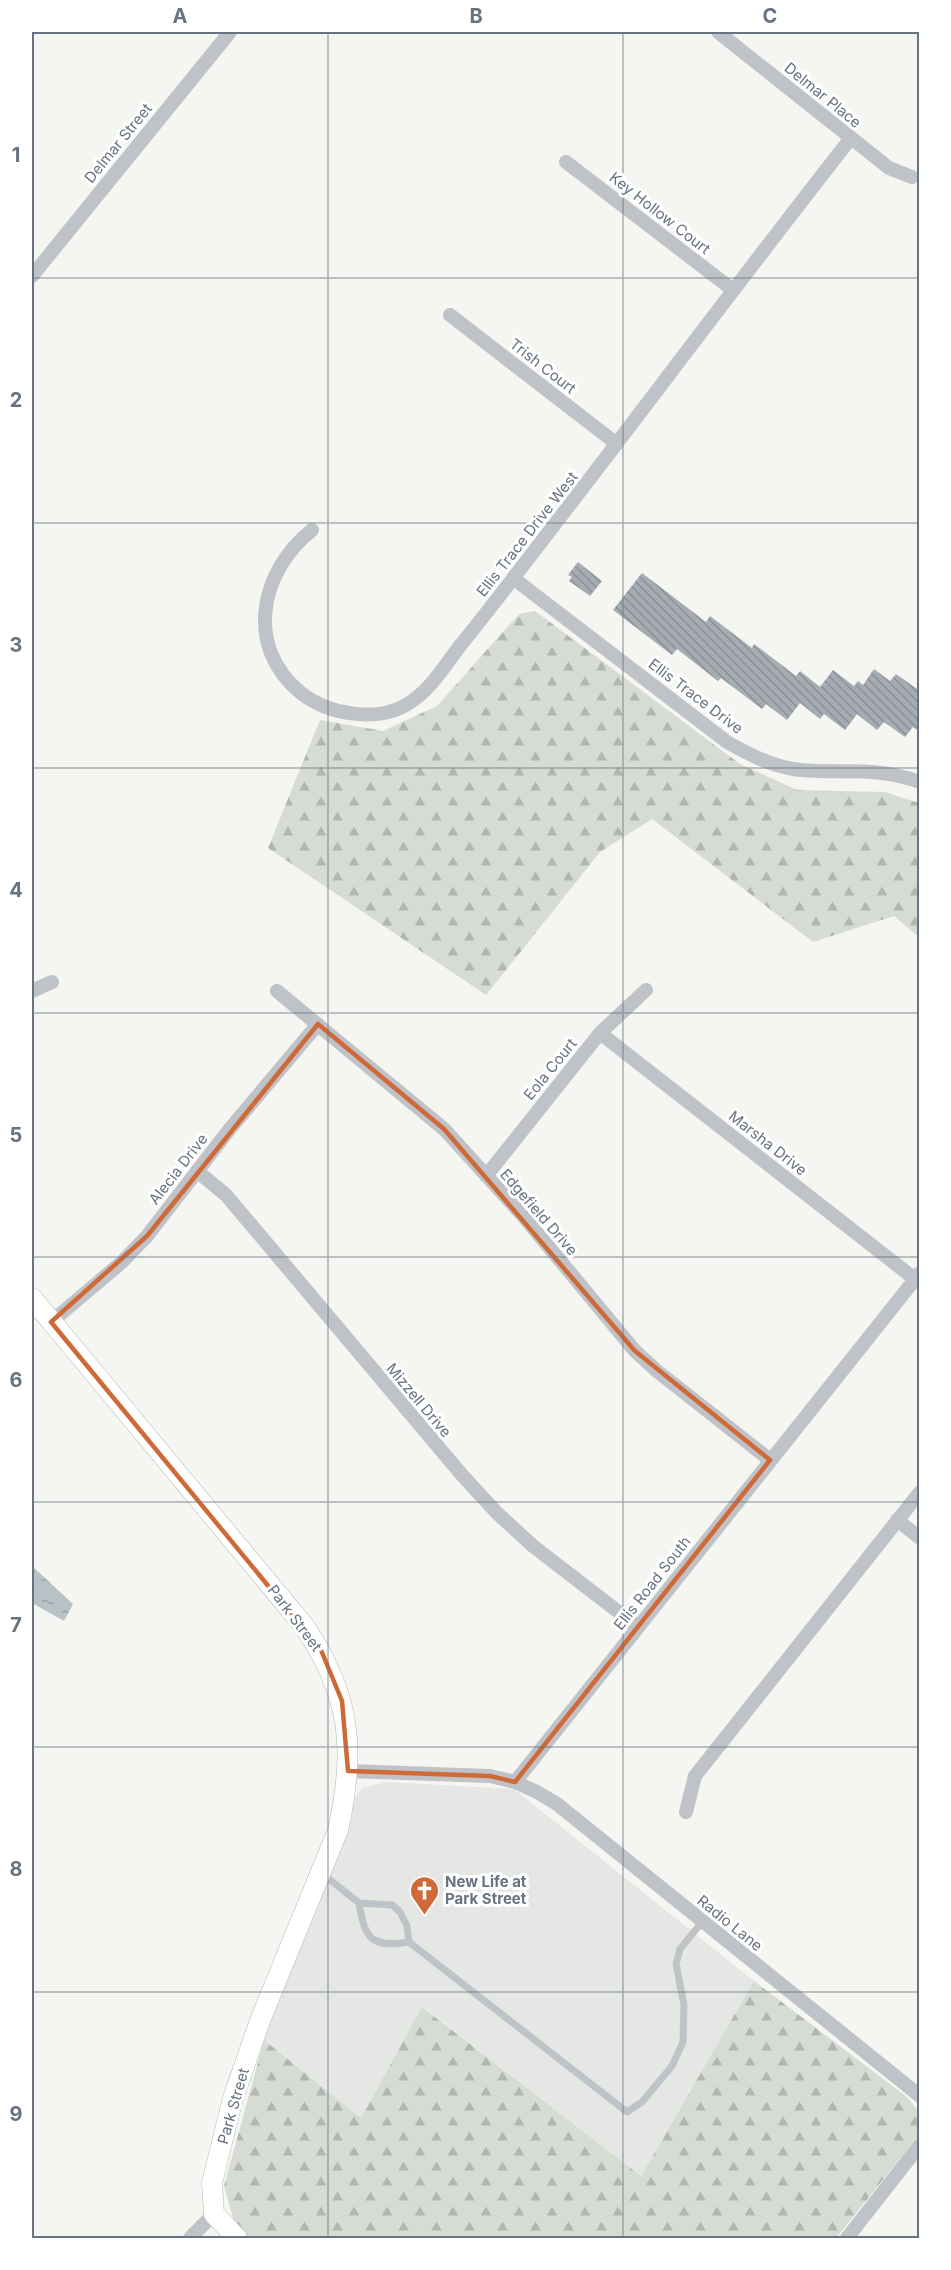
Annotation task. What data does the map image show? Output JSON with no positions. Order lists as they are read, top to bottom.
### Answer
{
  "streets": {
    "street": [
      "Delmar Place",
      "Delmar Street",
      "Key Hollow Court",
      "Trish Court",
      "Ellis Trace Drive West",
      "Ellis Trace Drive",
      "Eola Court",
      "Marsha Drive",
      "Alecia Drive",
      "Edgefield Drive",
      "Mizzell Drive",
      "Ellis Road South",
      "Park Street",
      "Radio Lane"
    ]
  },
  "crossings": [
    ["Delmar Place", "Ellis Trace Drive West"],
    ["Key Hollow Court", "Ellis Trace Drive West"],
    ["Trish Court", "Ellis Trace Drive West"],
    ["Ellis Trace Drive West", "Ellis Trace Drive"],
    ["Eola Court", "Marsha Drive"],
    ["Eola Court", "Edgefield Drive"],
    ["Marsha Drive", "Ellis Road South"],
    ["Alecia Drive", "Edgefield Drive"],
    ["Alecia Drive", "Mizzell Drive"],
    ["Alecia Drive", "Park Street"],
    ["Edgefield Drive", "Ellis Road South"],
    ["Mizzell Drive", "Ellis Road South"],
    ["Ellis Road South", "Radio Lane"]
  ],
  "places": {
    "church": ["New Life at Park Street"]
  },
  "grid": {
    "columns": ["A", "B", "C"],
    "rows": [
      "1",
      "2",
      "3",
      "4",
      "5",
      "6",
      "7",
      "8",
      "9"
    ]
  }
}
